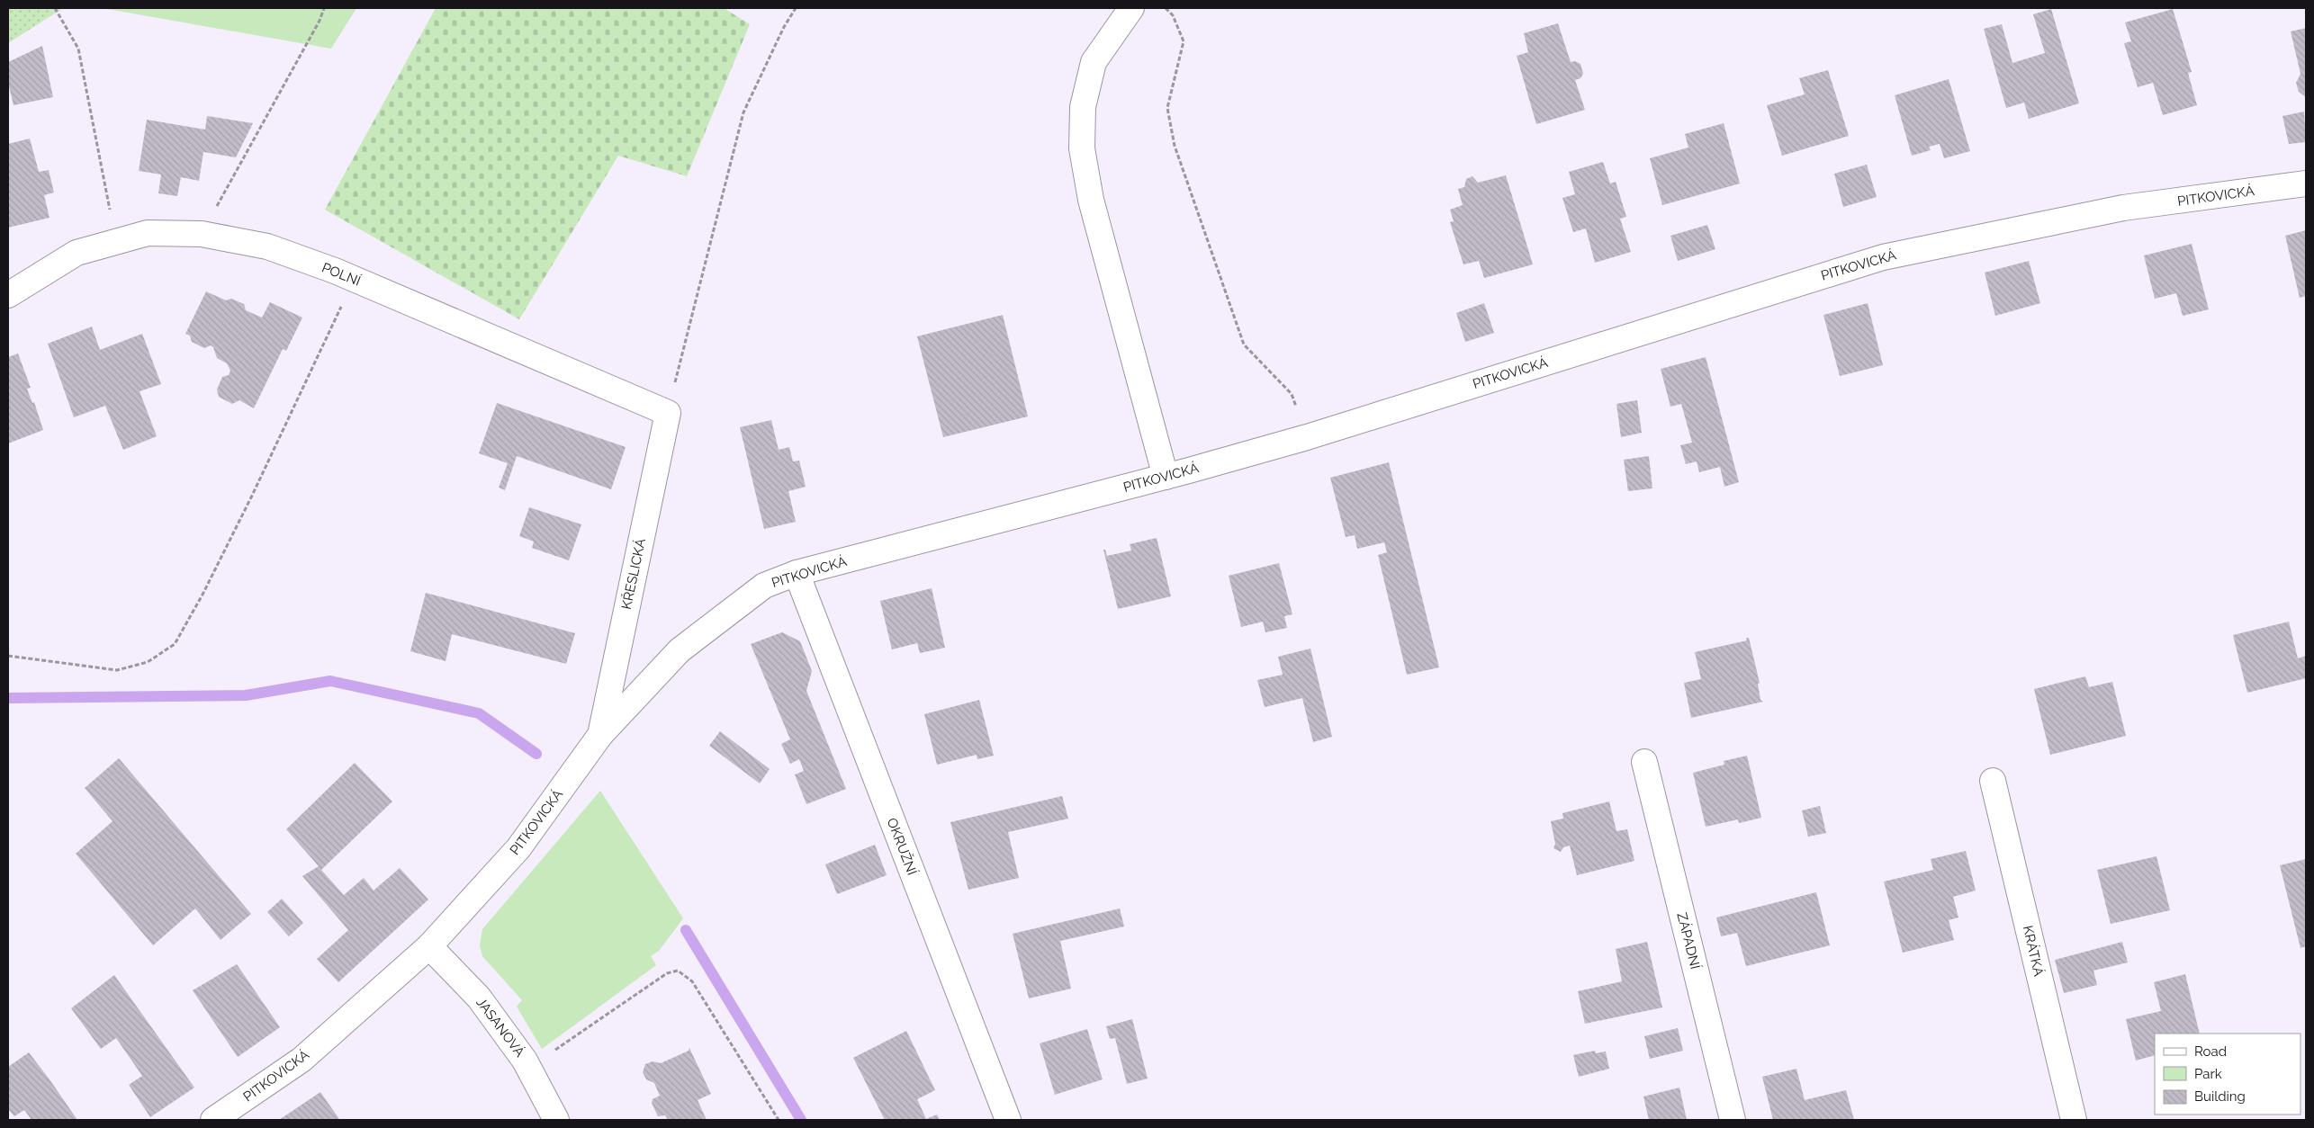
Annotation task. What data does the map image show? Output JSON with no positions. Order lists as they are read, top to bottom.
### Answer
{
  "streets": {
    "street": [
      "PITKOVICKÁ",
      "POLNÍ",
      "KŘESLICKÁ",
      "OKRUŽNÍ",
      "ZÁPADNÍ",
      "KRÁTKÁ",
      "JASANOVÁ"
    ]
  },
  "crossings": [
    ["PITKOVICKÁ", "KŘESLICKÁ"],
    ["PITKOVICKÁ", "OKRUŽNÍ"],
    ["PITKOVICKÁ", "JASANOVÁ"],
    ["POLNÍ", "KŘESLICKÁ"]
  ],
  "legend": ["Road", "Park", "Building"]
}
